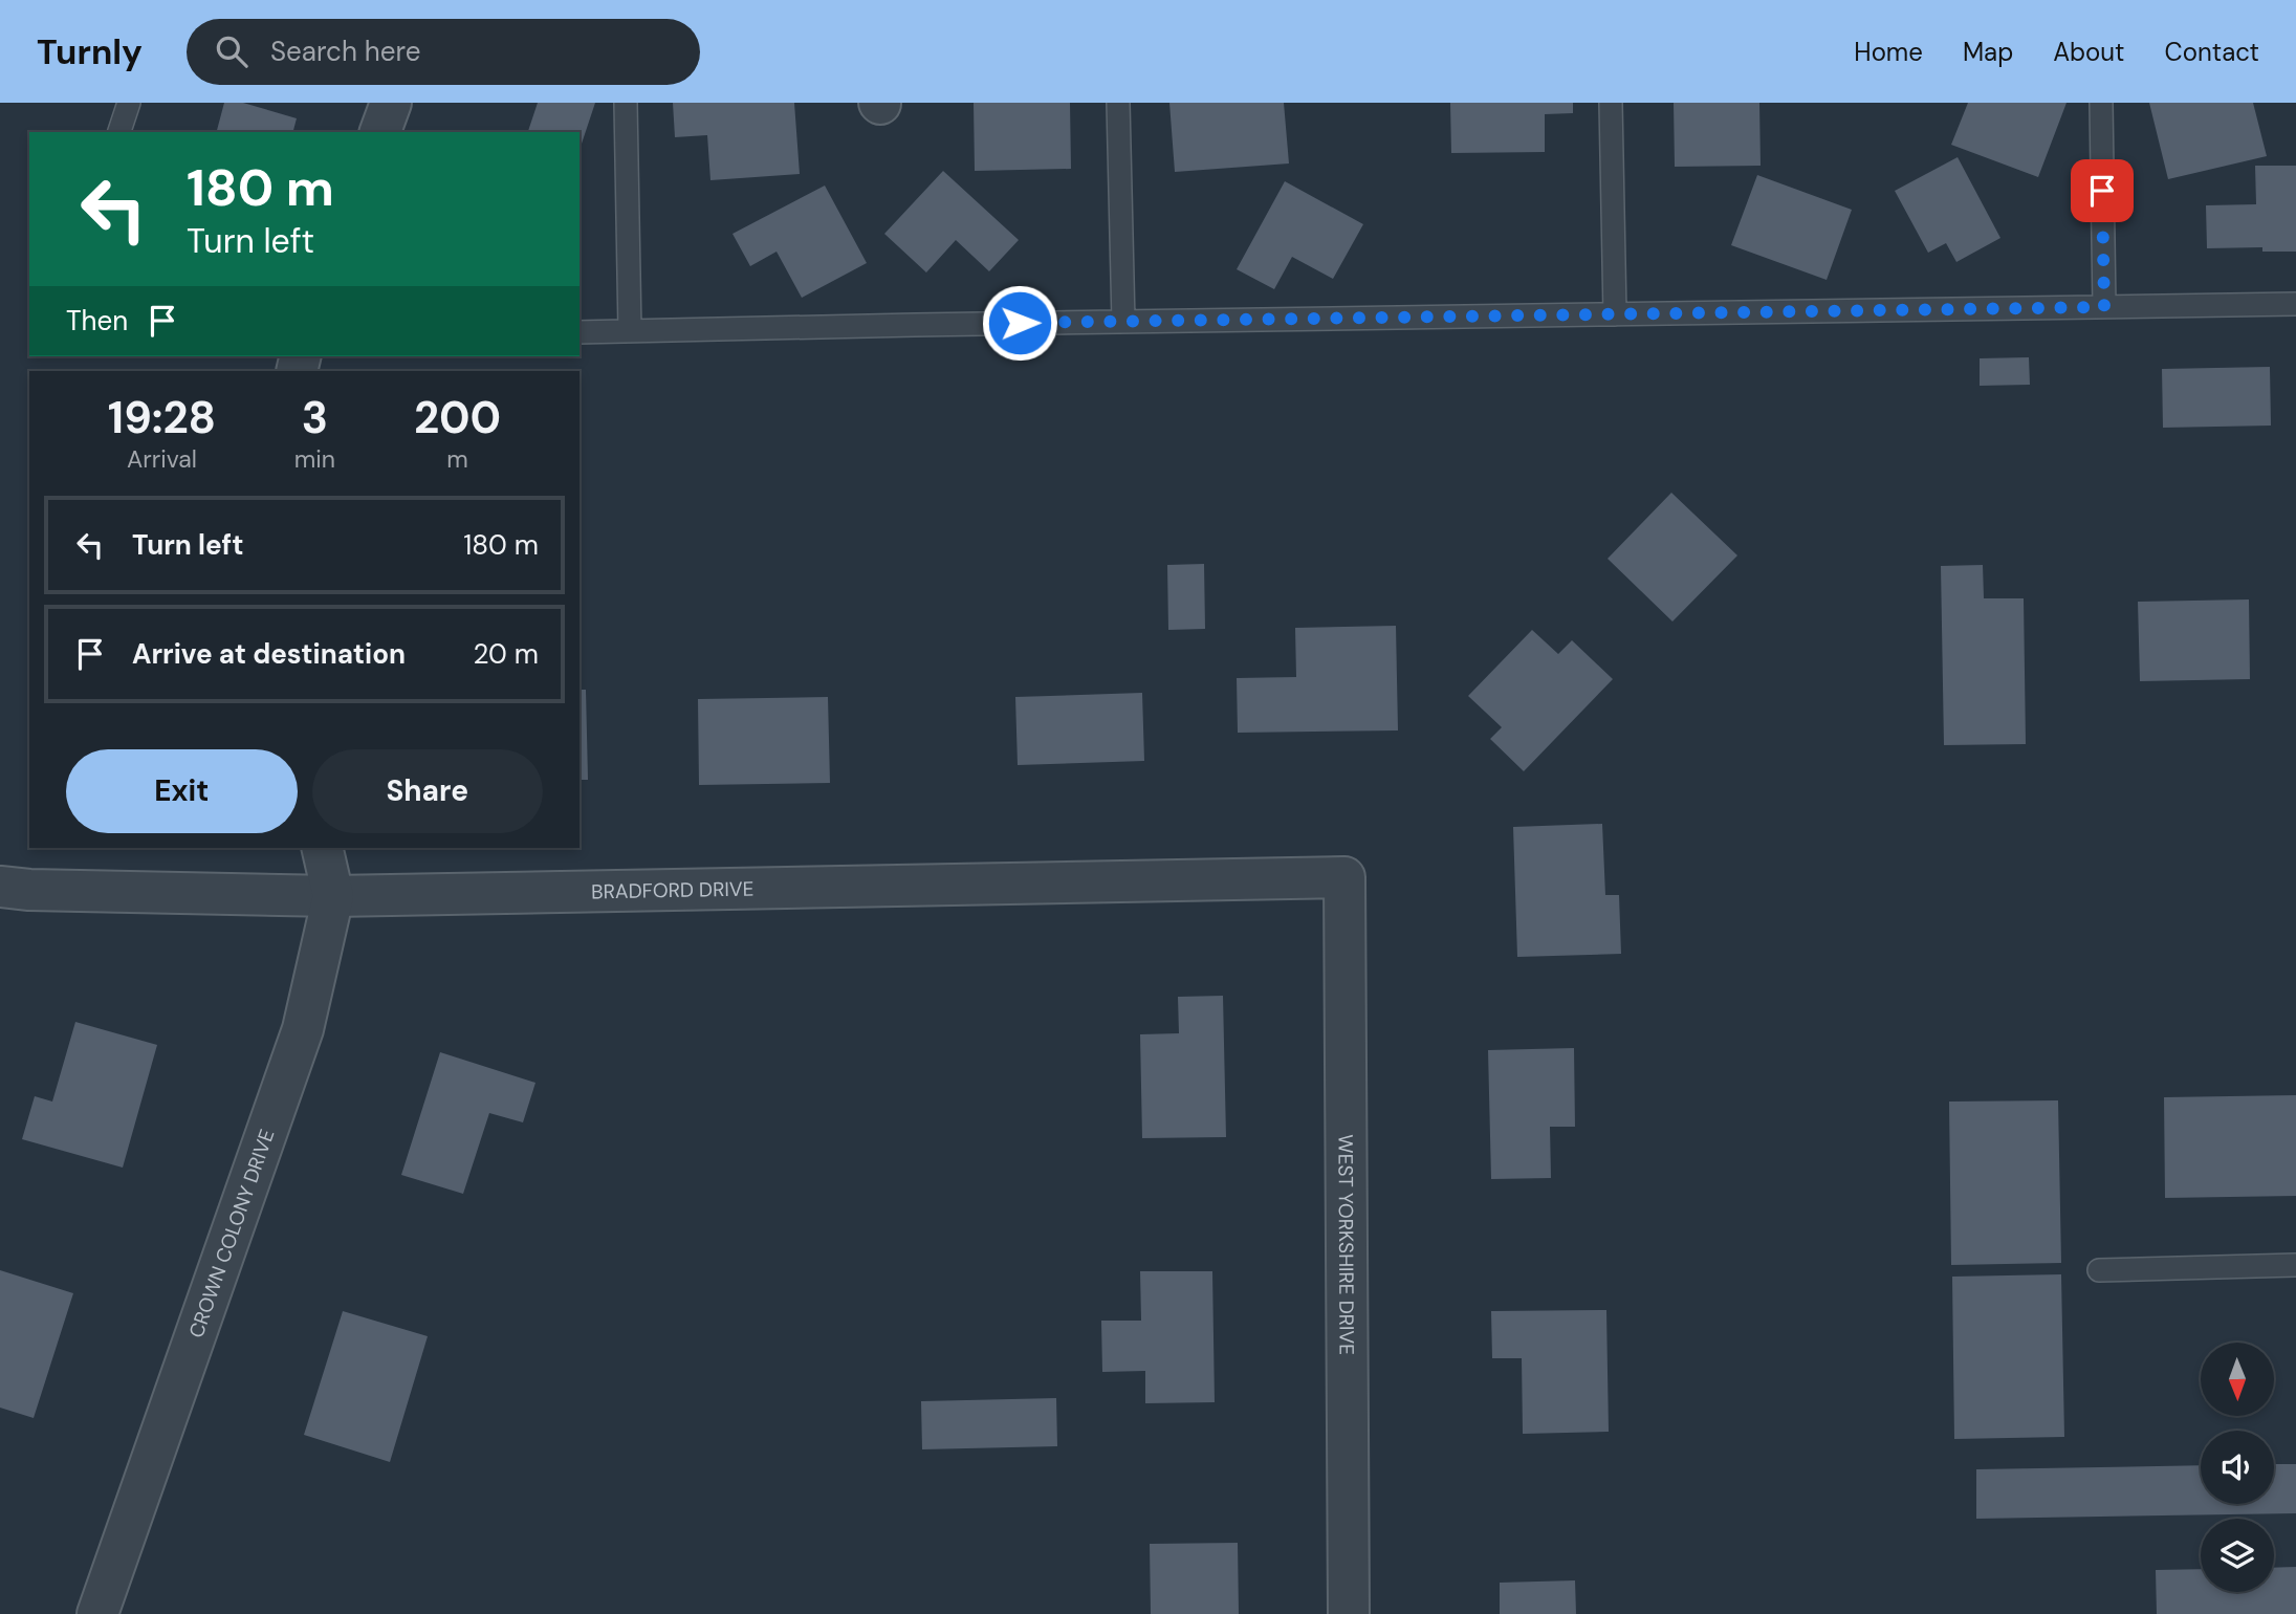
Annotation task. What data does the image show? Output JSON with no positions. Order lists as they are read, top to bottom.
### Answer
{
  "streets": {
    "street": ["BRADFORD DRIVE", "CROWN COLONY DRIVE", "WEST YORKSHIRE DRIVE"]
  },
  "crossings": [
    ["BRADFORD DRIVE", "CROWN COLONY DRIVE"],
    ["BRADFORD DRIVE", "WEST YORKSHIRE DRIVE"]
  ],
  "north": "bottom",
  "page": {
    "header": "Turnly",
    "search": "Search here",
    "nav": [
      "Home",
      "Map",
      "About",
      "Contact"
    ],
    "turn": ["180 m", "Turn left"],
    "then": "Then",
    "eta": [
      "19:28",
      "Arrival",
      "3",
      "min",
      "200",
      "m"
    ],
    "list": [
      {
        "name": "Turn left",
        "value": "180 m"
      },
      {
        "name": "Arrive at destination",
        "value": "20 m"
      }
    ],
    "buttons": ["Exit", "Share"]
  }
}
